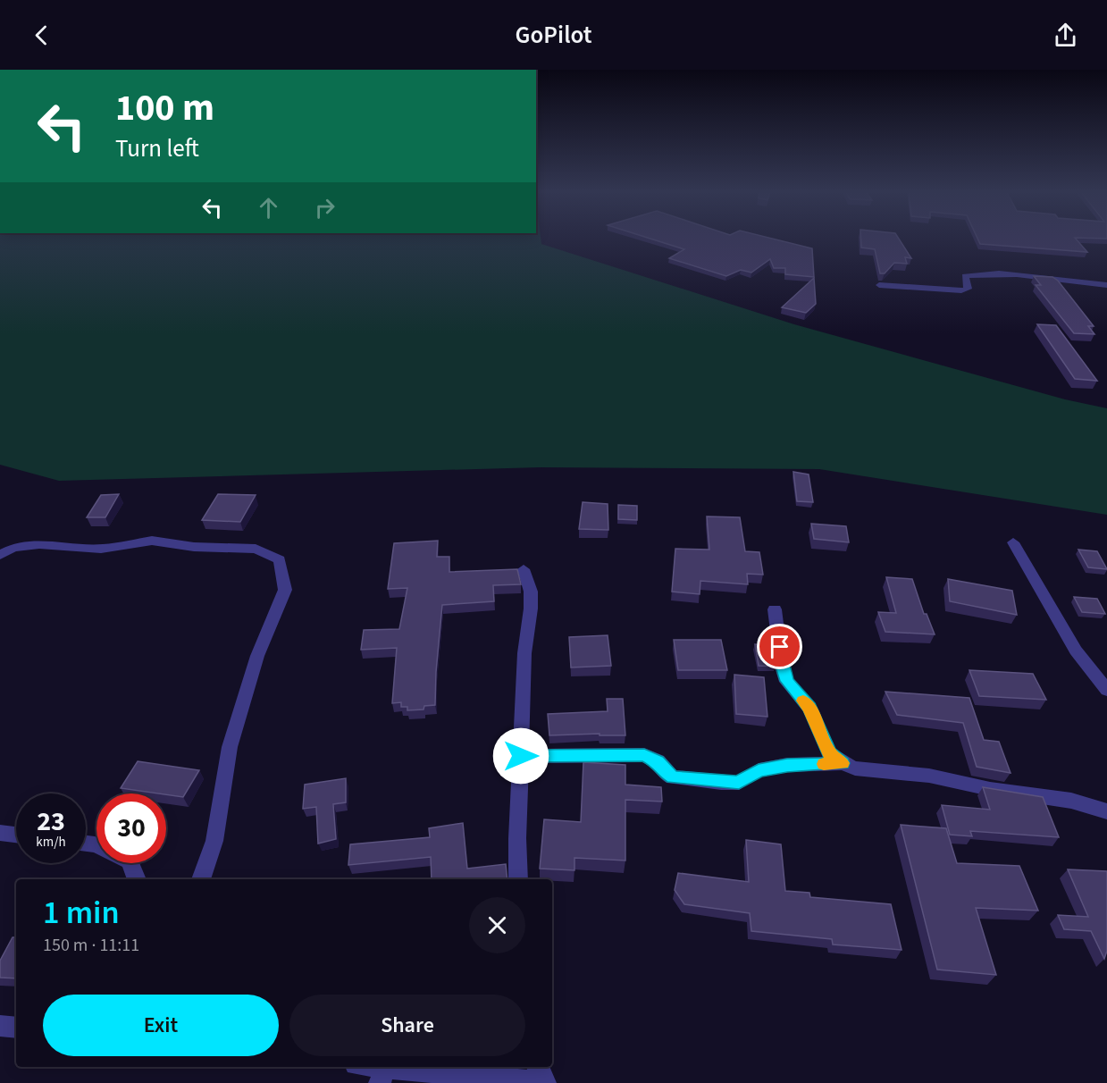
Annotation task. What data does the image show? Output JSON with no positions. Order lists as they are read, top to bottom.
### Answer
{
  "page": {
    "header": "GoPilot",
    "turn": ["100 m", "Turn left"],
    "speed": "23 km/h",
    "limit": "30",
    "heading": ["1 min", "150 m · 11:11"],
    "buttons": ["Exit", "Share"]
  }
}
